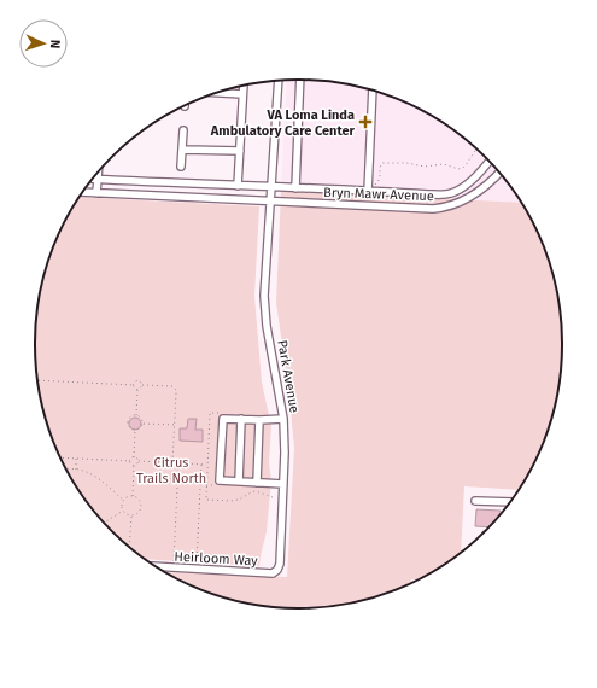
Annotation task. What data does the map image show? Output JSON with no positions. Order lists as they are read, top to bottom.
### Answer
{
  "streets": {
    "street": ["Bryn Mawr Avenue", "Park Avenue", "Heirloom Way"]
  },
  "crossings": [
    ["Bryn Mawr Avenue", "Park Avenue"],
    ["Park Avenue", "Heirloom Way"]
  ],
  "parks": ["Citrus Trails North"],
  "places": {
    "health": ["VA Loma Linda Ambulatory Care Center"]
  },
  "north": "right"
}
